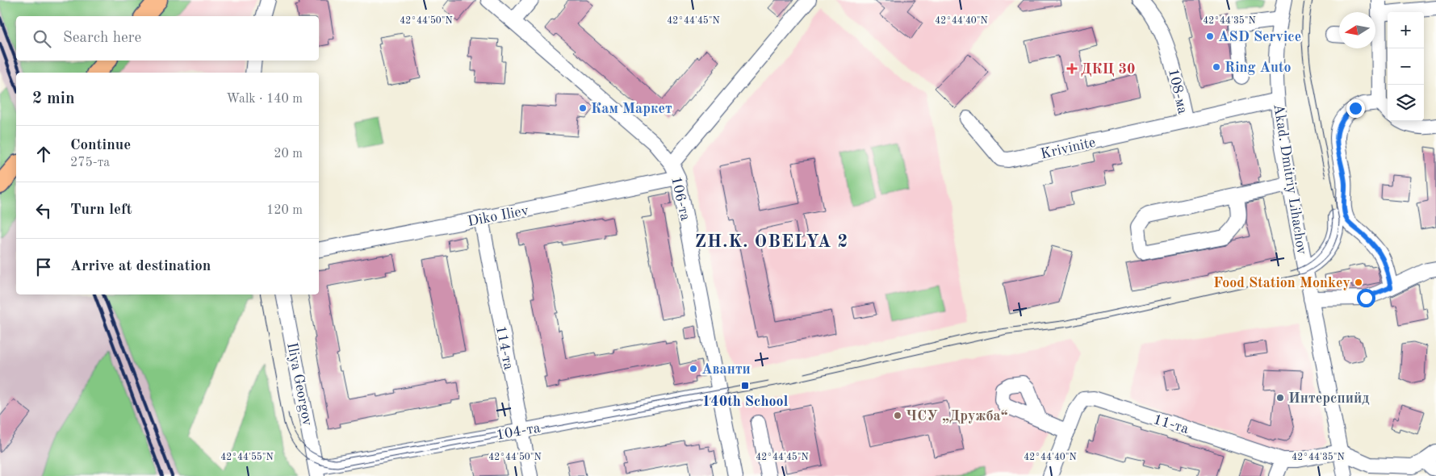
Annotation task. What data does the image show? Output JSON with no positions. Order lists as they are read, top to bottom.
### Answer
{
  "streets": {
    "street": [
      "108-ма",
      "Krivinite",
      "Akad. Dmitriy Lihachov",
      "106-та",
      "Diko Iliev",
      "114-та",
      "Iliya Georgov",
      "11-та",
      "104-та"
    ]
  },
  "crossings": [
    ["108-ма", "Krivinite"],
    ["108-ма", "Akad. Dmitriy Lihachov"],
    ["Akad. Dmitriy Lihachov", "11-та"],
    ["106-та", "Diko Iliev"],
    ["106-та", "104-та"],
    ["Diko Iliev", "114-та"],
    ["114-та", "104-та"],
    ["Iliya Georgov", "104-та"]
  ],
  "districts": ["ZH.K. OBELYA 2"],
  "places": {
    "other": [
      "ASD Service",
      "Ring Auto",
      "Кам Маркет",
      "Food Station Monkey",
      "Аванти",
      "Интерспийд",
      "ЧСУ „Дружба“"
    ],
    "health": ["ДКЦ 30"],
    "transit": ["140th School"]
  },
  "north": "left",
  "page": {
    "map_buttons": ["+", "−"],
    "search": "Search here",
    "heading": ["2 min", "Walk · 140 m"],
    "list": [
      ["Continue", "275-та", "20 m"],
      ["Turn left", "120 m"],
      "Arrive at destination"
    ]
  },
  "coordinates": [
    "42°44'50\"N",
    "42°44'45\"N",
    "42°44'40\"N",
    "42°44'35\"N",
    "42°44'55\"N"
  ]
}
